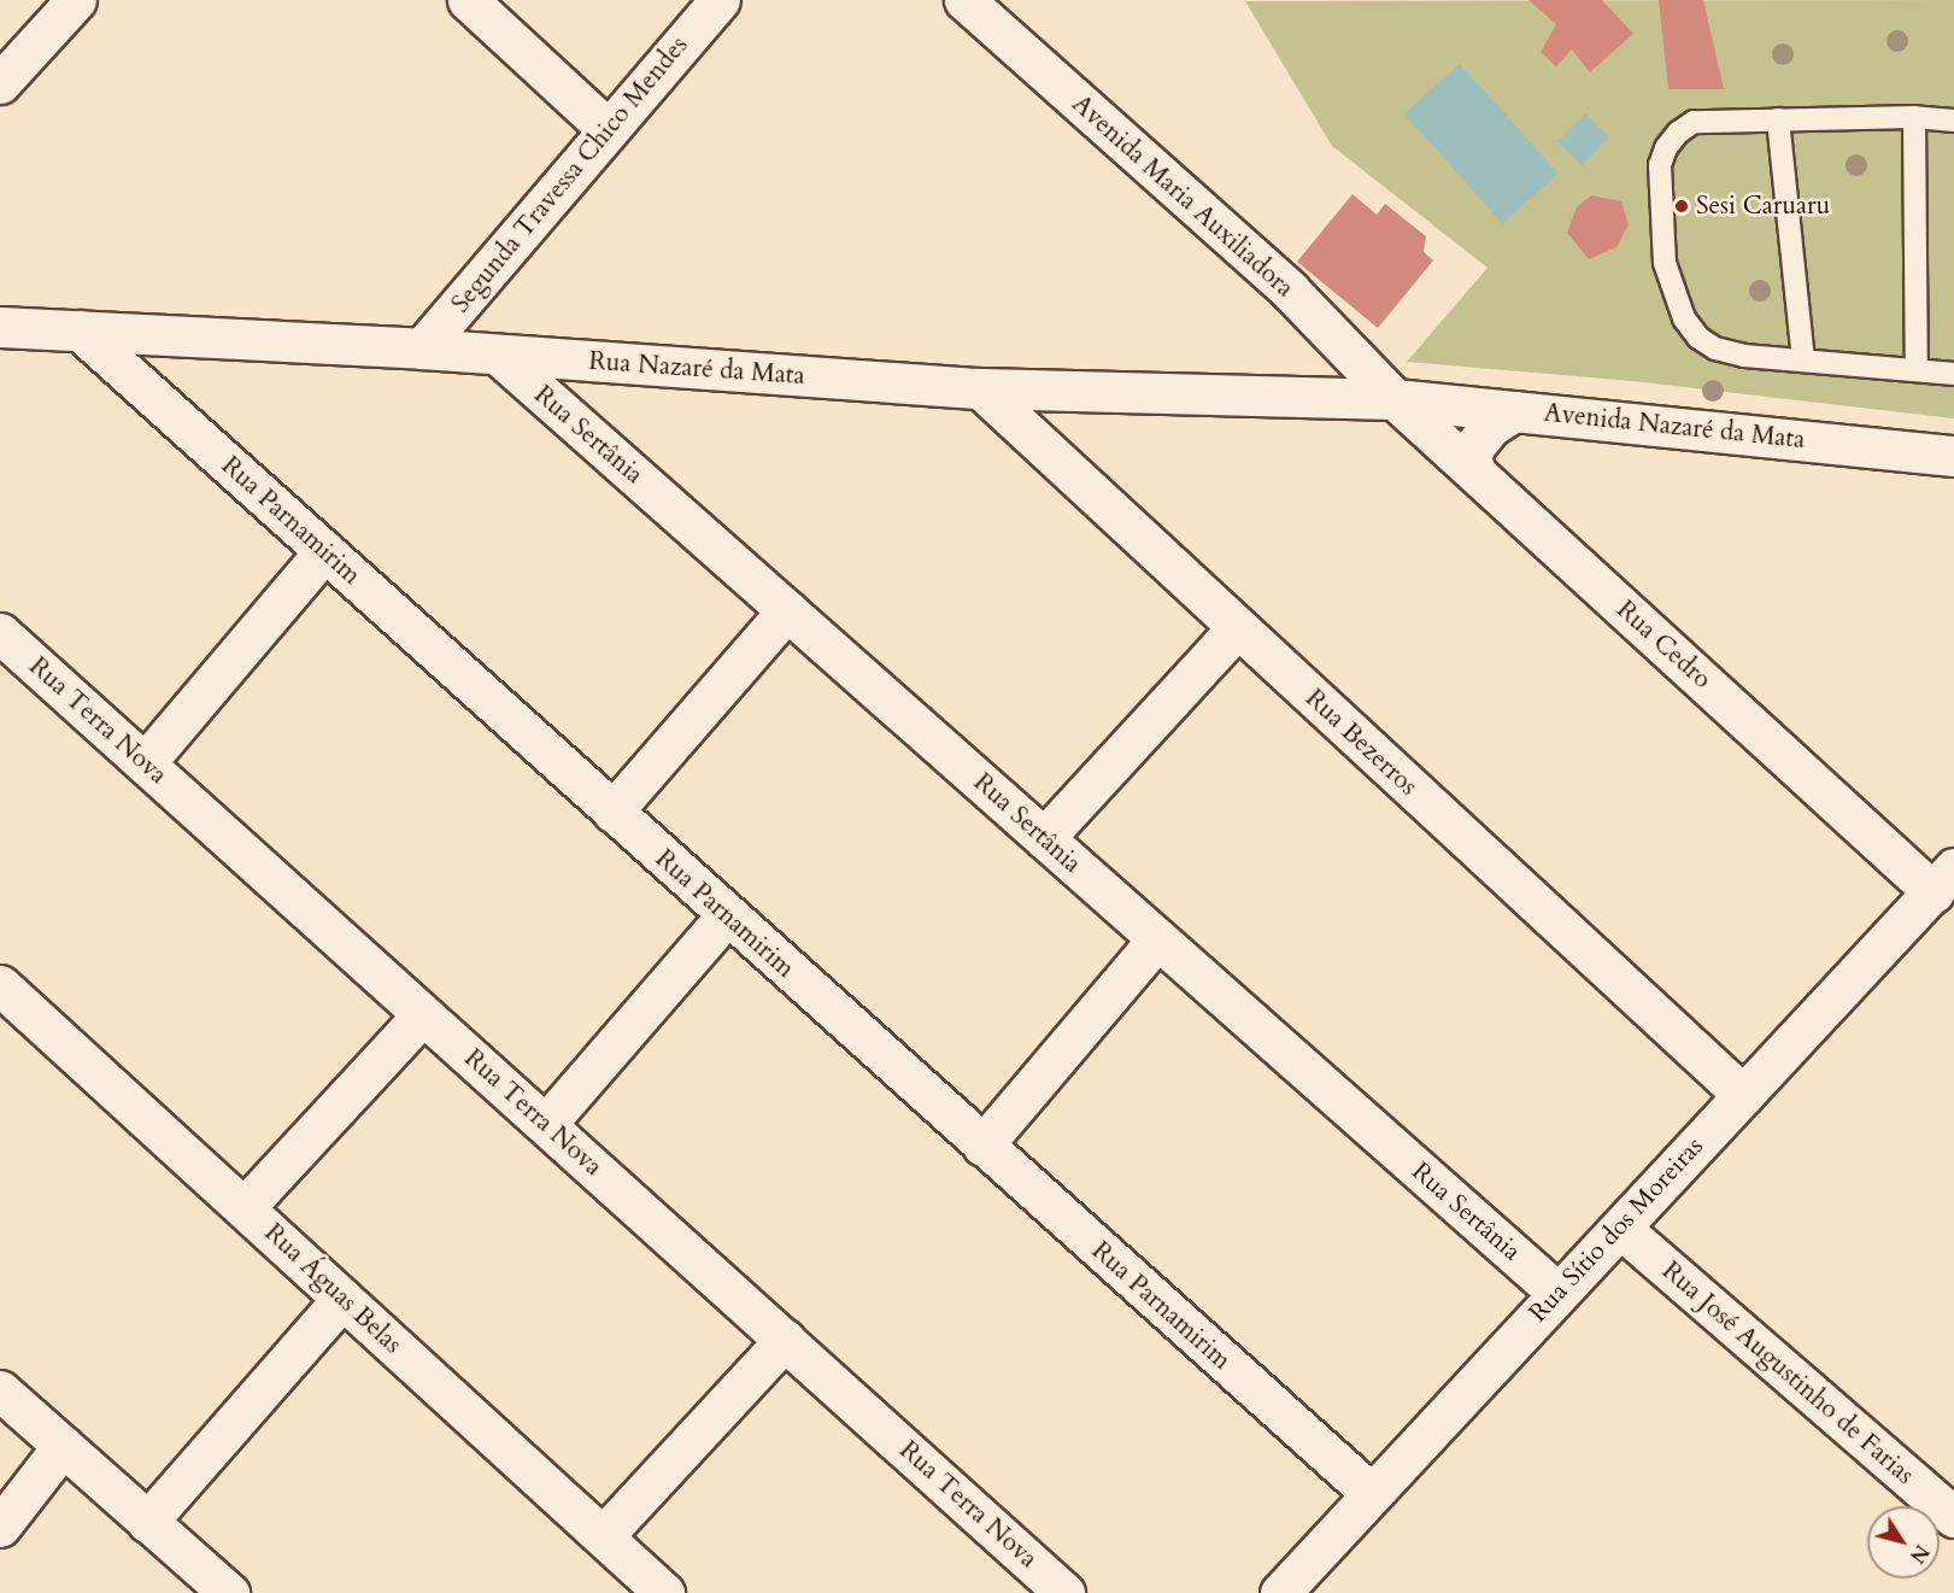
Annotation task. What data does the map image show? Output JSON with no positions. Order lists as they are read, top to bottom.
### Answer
{
  "streets": {
    "street": [
      "Segunda Travessa Chico Mendes",
      "Avenida Maria Auxiliadora",
      "Rua Nazaré da Mata",
      "Avenida Nazaré da Mata",
      "Rua Sertânia",
      "Rua Parnamirim",
      "Rua Cedro",
      "Rua Terra Nova",
      "Rua Bezerros",
      "Rua Sítio dos Moreiras",
      "Rua Águas Belas",
      "Rua José Augustinho de Farias"
    ]
  },
  "crossings": [
    ["Segunda Travessa Chico Mendes", "Rua Nazaré da Mata"],
    ["Avenida Maria Auxiliadora", "Rua Nazaré da Mata"],
    ["Avenida Maria Auxiliadora", "Avenida Nazaré da Mata"],
    ["Avenida Maria Auxiliadora", "Rua Cedro"],
    ["Rua Nazaré da Mata", "Avenida Nazaré da Mata"],
    ["Rua Nazaré da Mata", "Rua Sertânia"],
    ["Rua Nazaré da Mata", "Rua Parnamirim"],
    ["Rua Nazaré da Mata", "Rua Cedro"],
    ["Rua Nazaré da Mata", "Rua Bezerros"],
    ["Avenida Nazaré da Mata", "Rua Cedro"],
    ["Rua Sertânia", "Rua Sítio dos Moreiras"],
    ["Rua Parnamirim", "Rua Sítio dos Moreiras"],
    ["Rua Cedro", "Rua Sítio dos Moreiras"],
    ["Rua Bezerros", "Rua Sítio dos Moreiras"],
    ["Rua Sítio dos Moreiras", "Rua José Augustinho de Farias"]
  ],
  "places": ["Sesi Caruaru"],
  "north": "bottom right"
}
